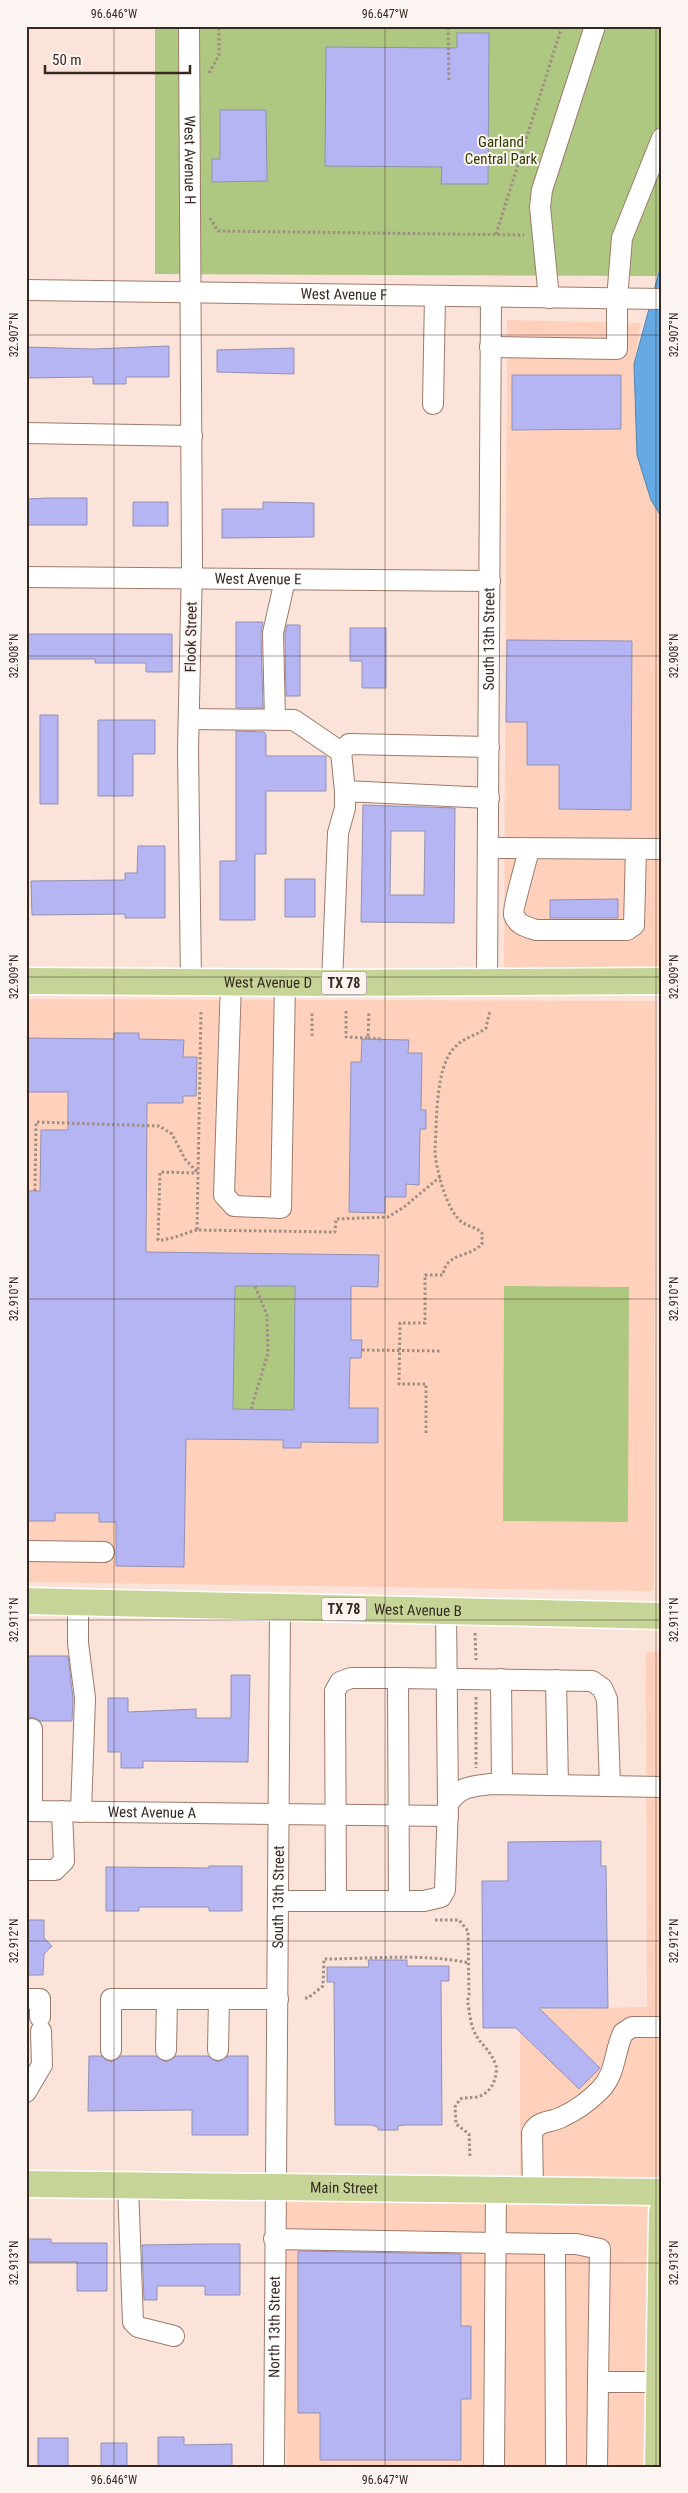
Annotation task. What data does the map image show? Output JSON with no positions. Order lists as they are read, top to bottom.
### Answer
{
  "streets": {
    "main road": [
      "West Avenue D",
      "TX 78",
      "West Avenue B",
      "Main Street"
    ],
    "street": [
      "West Avenue H",
      "West Avenue F",
      "West Avenue E",
      "Flook Street",
      "South 13th Street",
      "West Avenue A",
      "North 13th Street"
    ]
  },
  "crossings": [
    ["West Avenue H", "West Avenue F"],
    ["West Avenue H", "Flook Street"],
    ["West Avenue F", "Flook Street"],
    ["West Avenue F", "South 13th Street"],
    ["West Avenue E", "Flook Street"],
    ["West Avenue E", "South 13th Street"],
    ["Flook Street", "West Avenue D"],
    ["South 13th Street", "West Avenue D"],
    ["South 13th Street", "West Avenue B"],
    ["South 13th Street", "West Avenue A"],
    ["South 13th Street", "Main Street"],
    ["South 13th Street", "North 13th Street"],
    ["Main Street", "North 13th Street"]
  ],
  "parks": ["Garland Central Park"],
  "scale_bar": "50 m",
  "coordinates": [
    "96.646°W",
    "96.647°W",
    "32.907°N",
    "32.908°N",
    "32.909°N",
    "32.910°N",
    "32.911°N",
    "32.912°N",
    "32.913°N"
  ]
}
